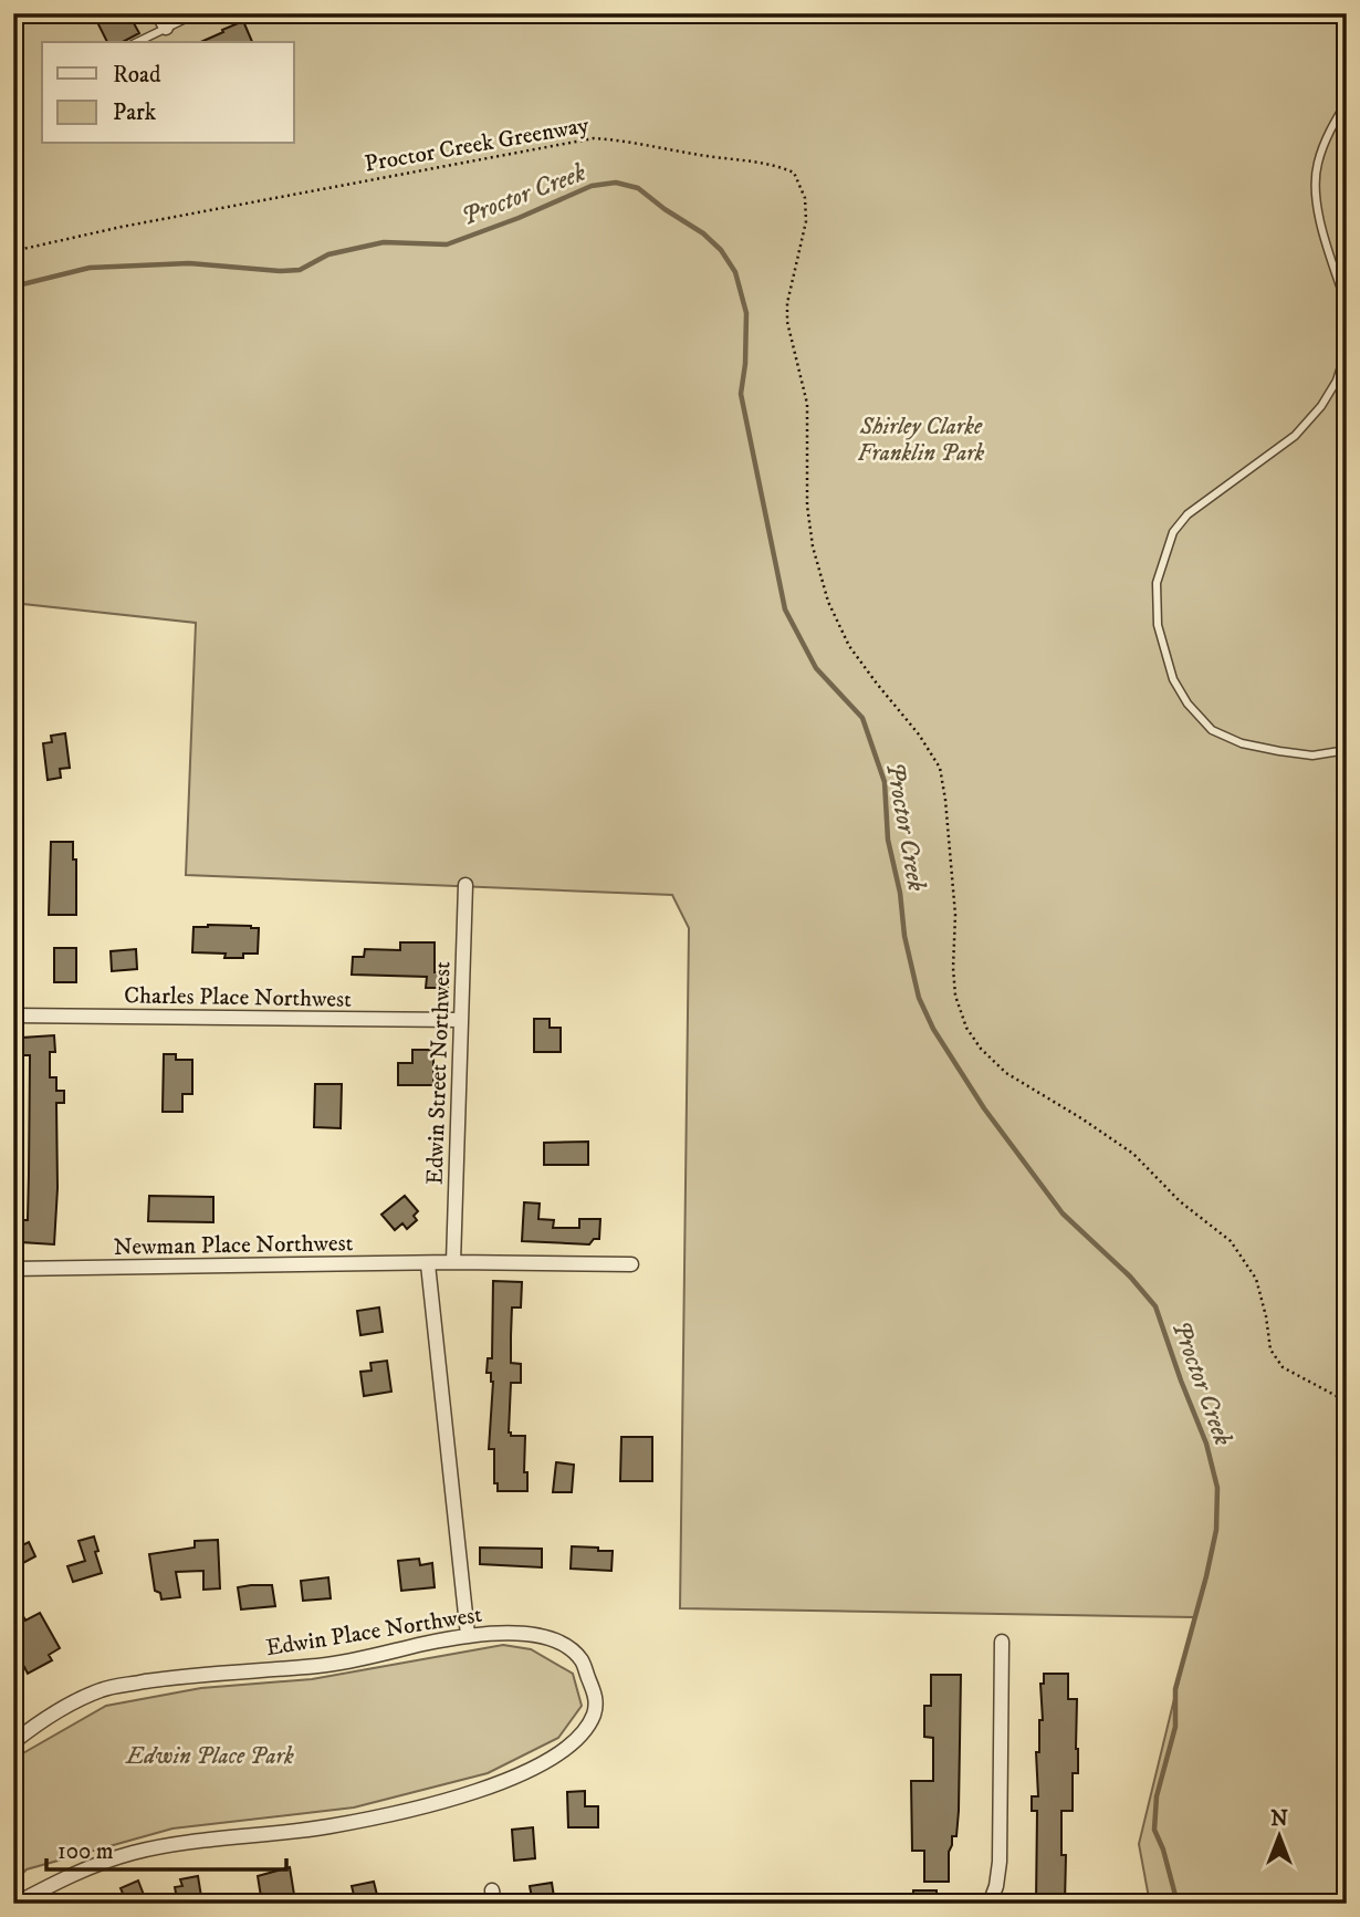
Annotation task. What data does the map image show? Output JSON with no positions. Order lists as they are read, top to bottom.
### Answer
{
  "streets": {
    "street": [
      "Charles Place Northwest",
      "Edwin Street Northwest",
      "Newman Place Northwest",
      "Edwin Place Northwest"
    ],
    "path": ["Proctor Creek Greenway"]
  },
  "crossings": [
    ["Charles Place Northwest", "Edwin Street Northwest"],
    ["Edwin Street Northwest", "Newman Place Northwest"]
  ],
  "water": ["Proctor Creek"],
  "parks": ["Shirley Clarke Franklin Park", "Edwin Place Park"],
  "legend": ["Road", "Park"],
  "scale_bar": "100 m",
  "north": "top"
}
